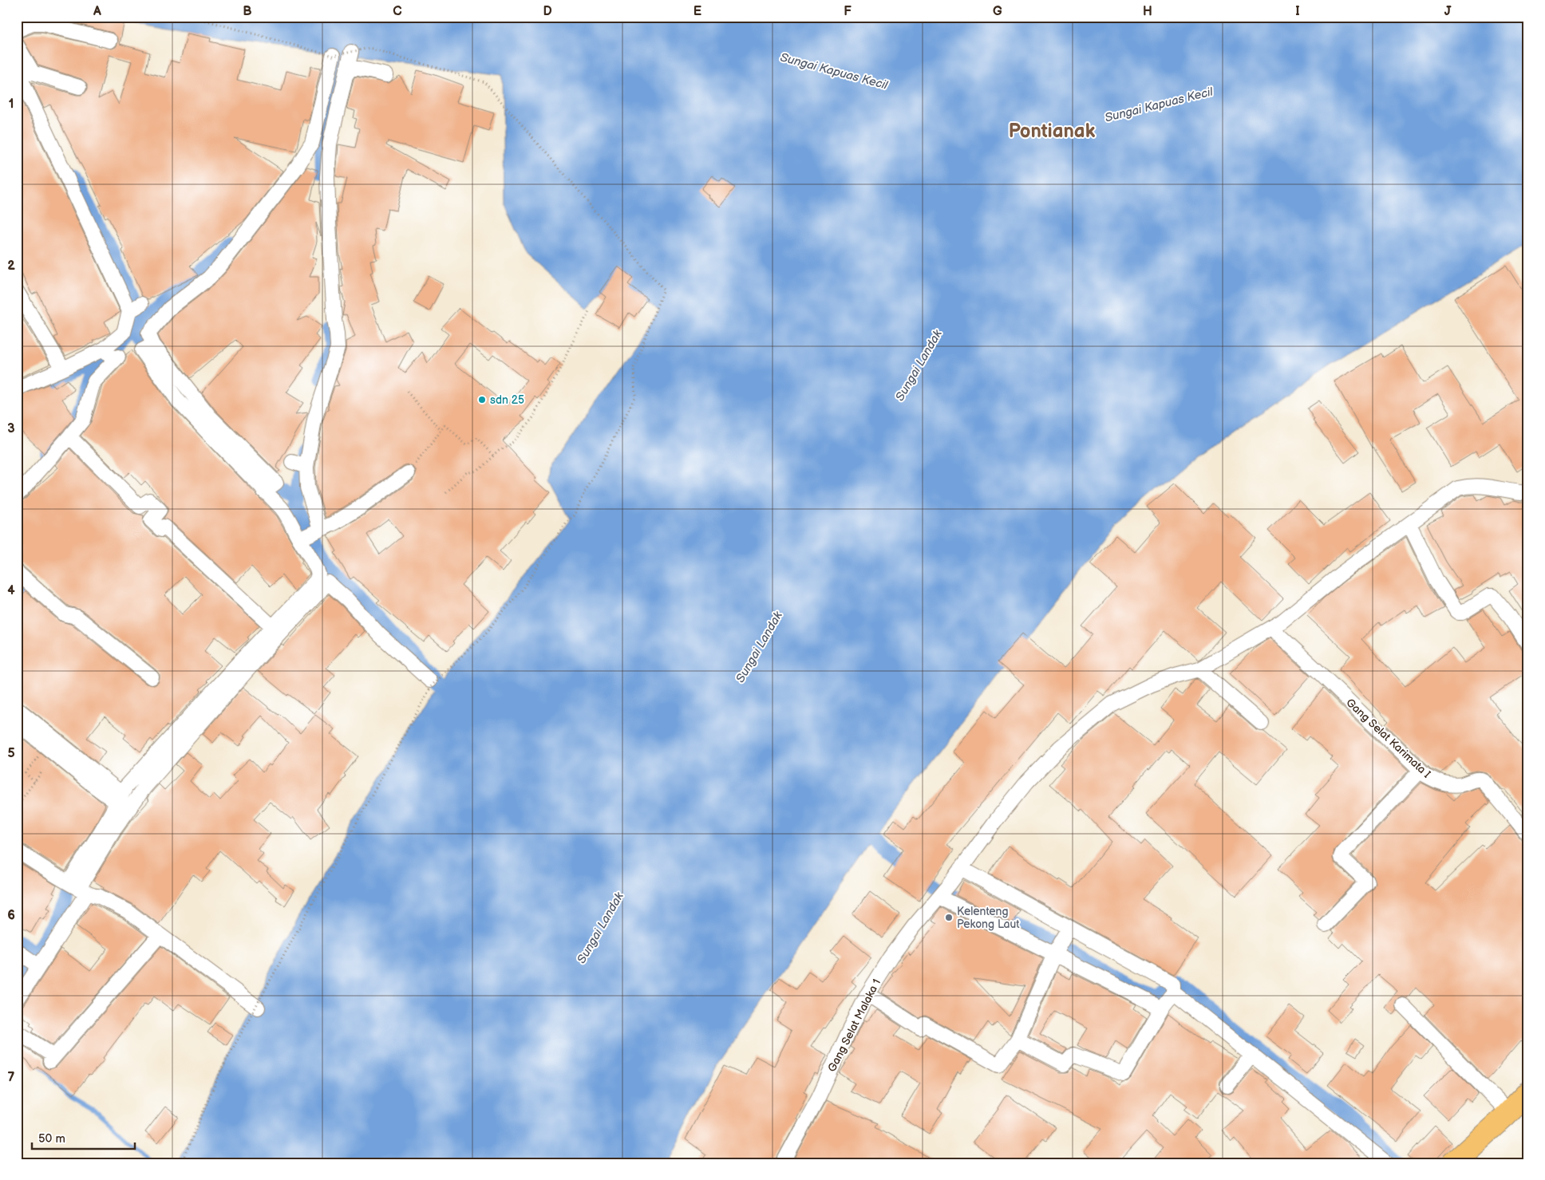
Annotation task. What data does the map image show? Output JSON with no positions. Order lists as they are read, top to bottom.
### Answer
{
  "streets": {
    "street": ["Gang Selat Karimata I", "Gang Selat Malaka 1"]
  },
  "crossings": [
    ["Gang Selat Karimata I", "Gang Selat Malaka 1"]
  ],
  "districts": ["Pontianak"],
  "water": ["Sungai Kapuas Kecil", "Sungai Landak"],
  "places": ["sdn 25", "Kelenteng Pekong Laut"],
  "scale_bar": "50 m",
  "grid": {
    "columns": [
      "A",
      "B",
      "C",
      "D",
      "E",
      "F",
      "G",
      "H",
      "I",
      "J"
    ],
    "rows": [
      "1",
      "2",
      "3",
      "4",
      "5",
      "6",
      "7"
    ]
  }
}
